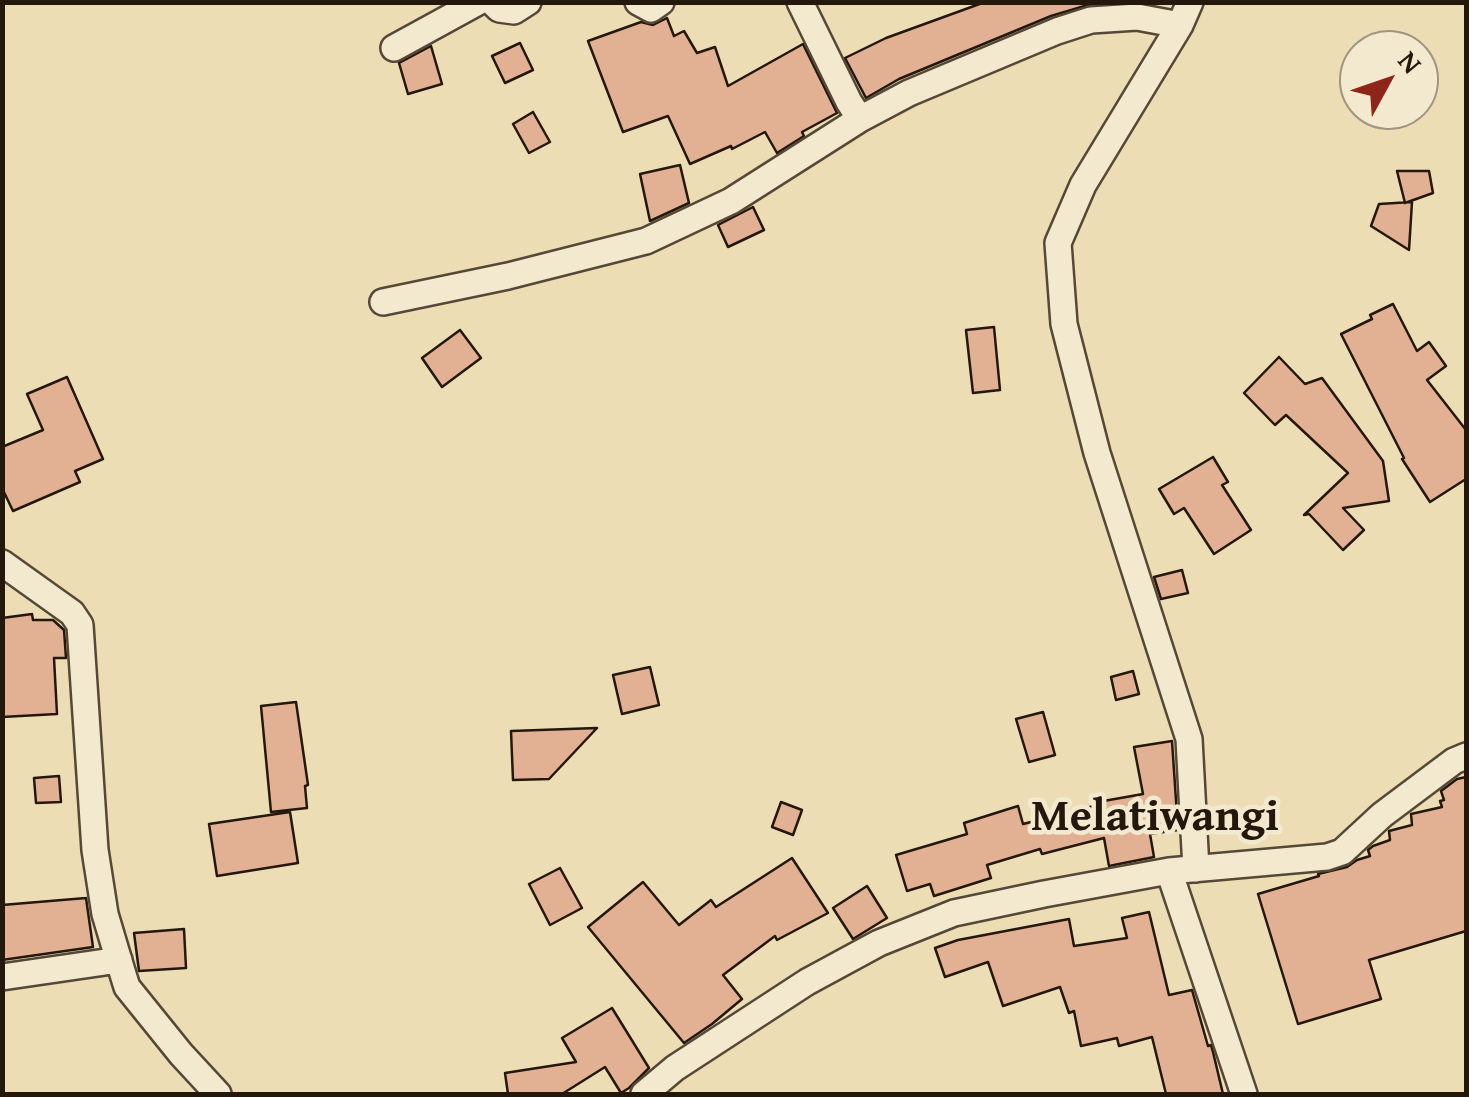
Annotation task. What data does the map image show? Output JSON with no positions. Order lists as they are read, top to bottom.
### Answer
{
  "districts": ["Melatiwangi"],
  "north": "top right"
}
